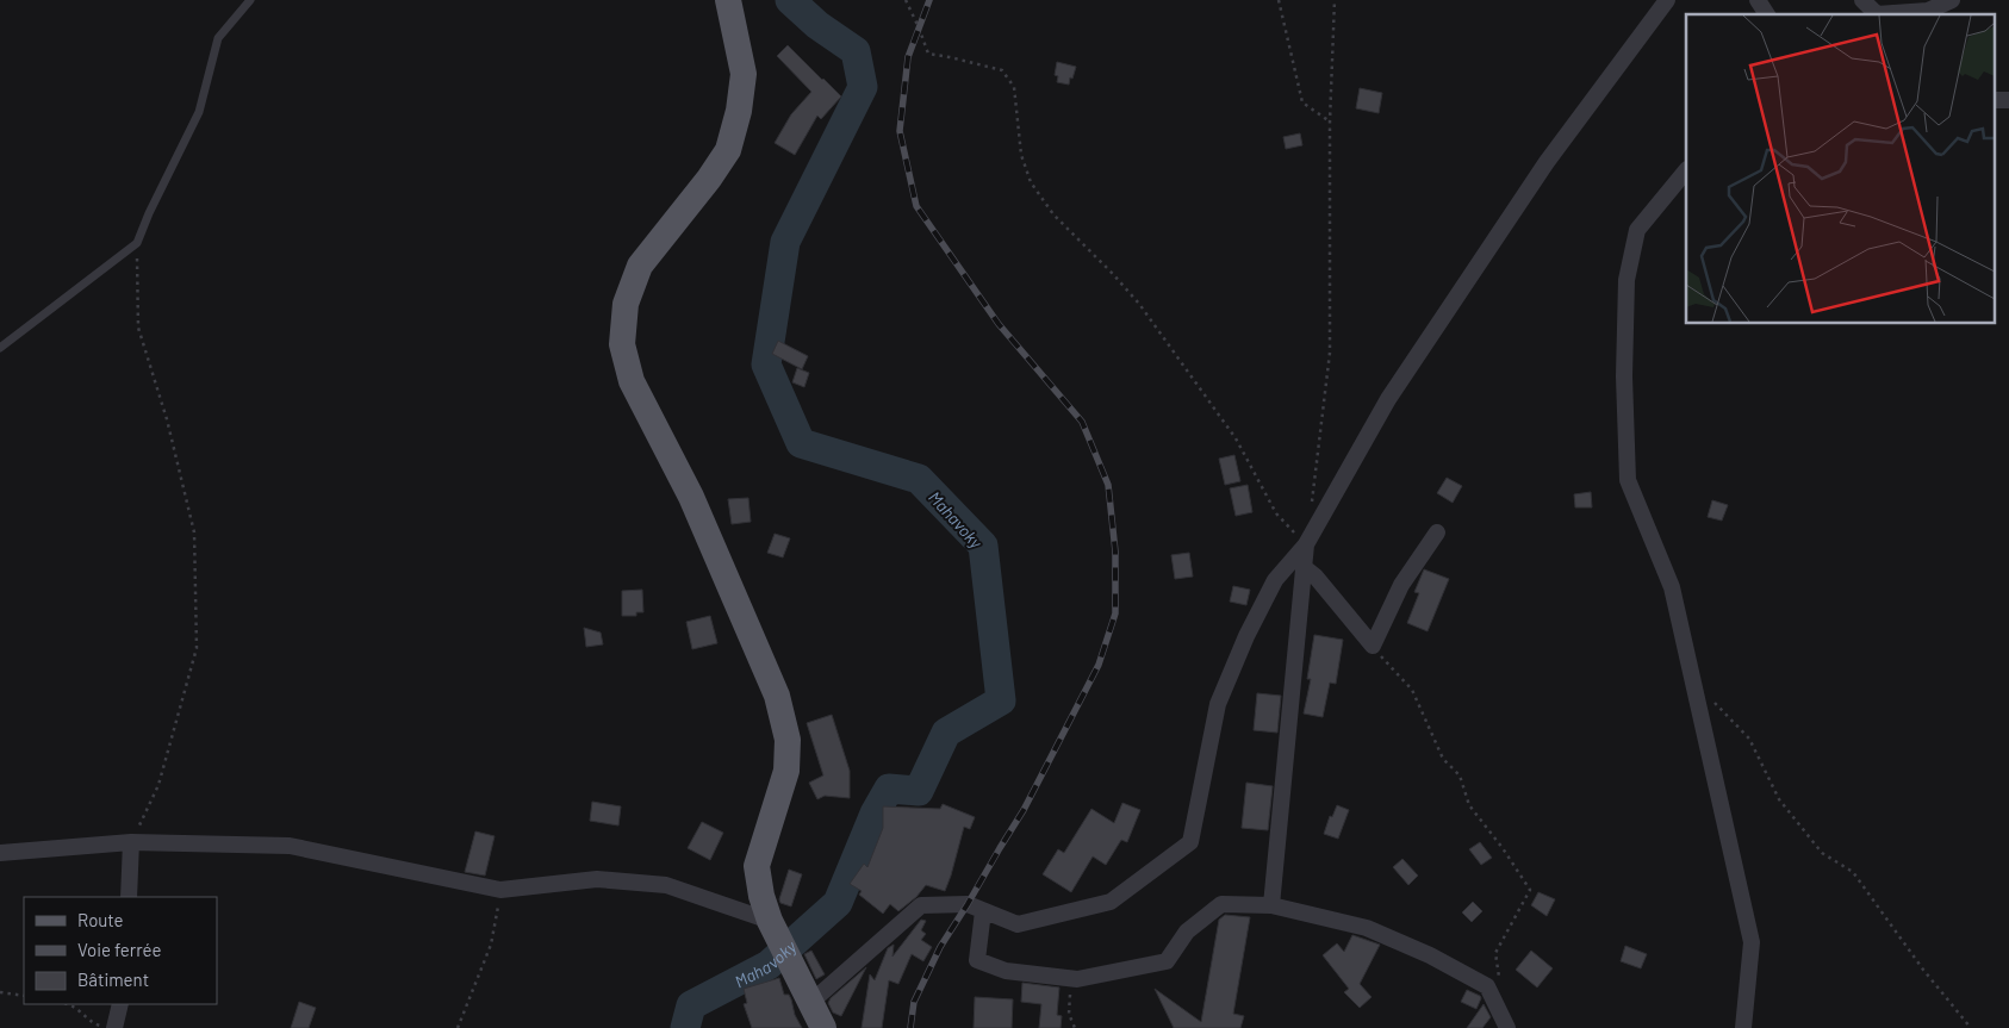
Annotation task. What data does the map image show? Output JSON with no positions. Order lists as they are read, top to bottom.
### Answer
{
  "water": ["Mahavoky"],
  "legend": ["Route", "Voie ferrée", "Bâtiment"]
}
